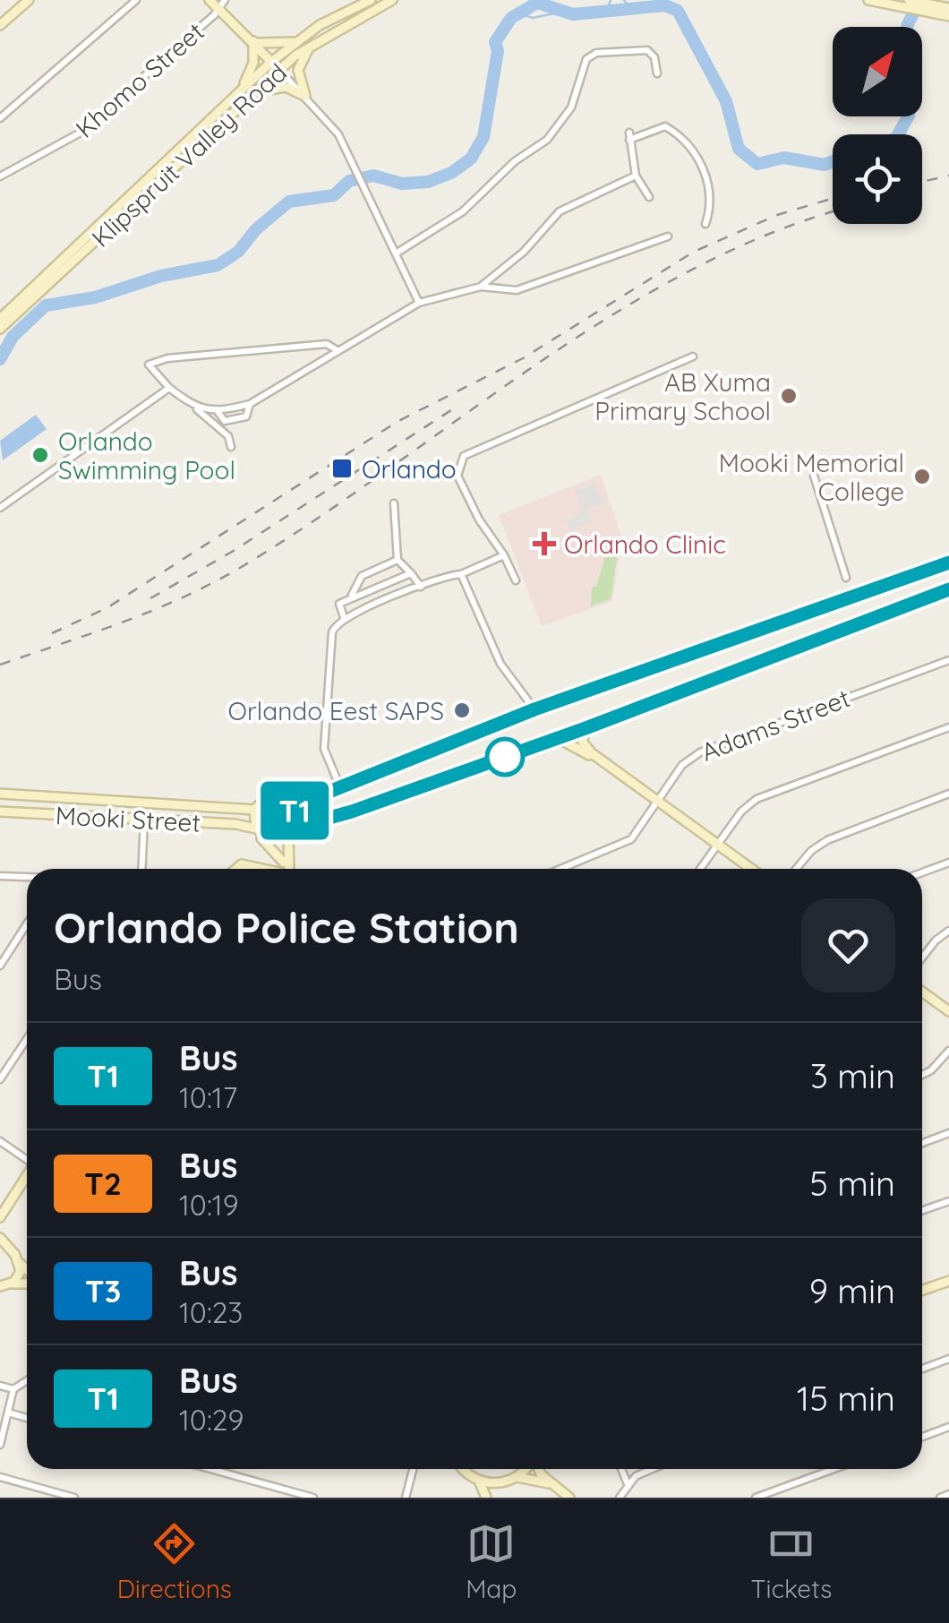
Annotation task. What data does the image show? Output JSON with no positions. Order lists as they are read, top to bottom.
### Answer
{
  "streets": {
    "main road": ["Klipspruit Valley Road", "Mooki Street"],
    "street": ["Khomo Street", "Adams Street"]
  },
  "places": {
    "other": [
      "AB Xuma Primary School",
      "Orlando Swimming Pool",
      "Mooki Memorial College",
      "Orlando Eest SAPS"
    ],
    "transit": ["Orlando"],
    "health": ["Orlando Clinic"]
  },
  "lines": ["bus line T1"],
  "north": "top right",
  "page": {
    "on_map": "T1",
    "heading": ["Orlando Police Station", "Bus"],
    "list": [
      {
        "mark": "T1",
        "name": "Bus",
        "note": "10:17",
        "value": "3 min"
      },
      {
        "mark": "T2",
        "name": "Bus",
        "note": "10:19",
        "value": "5 min"
      },
      {
        "mark": "T3",
        "name": "Bus",
        "note": "10:23",
        "value": "9 min"
      },
      {
        "mark": "T1",
        "name": "Bus",
        "note": "10:29",
        "value": "15 min"
      }
    ],
    "tabs": ["Directions", "Map", "Tickets"]
  }
}
